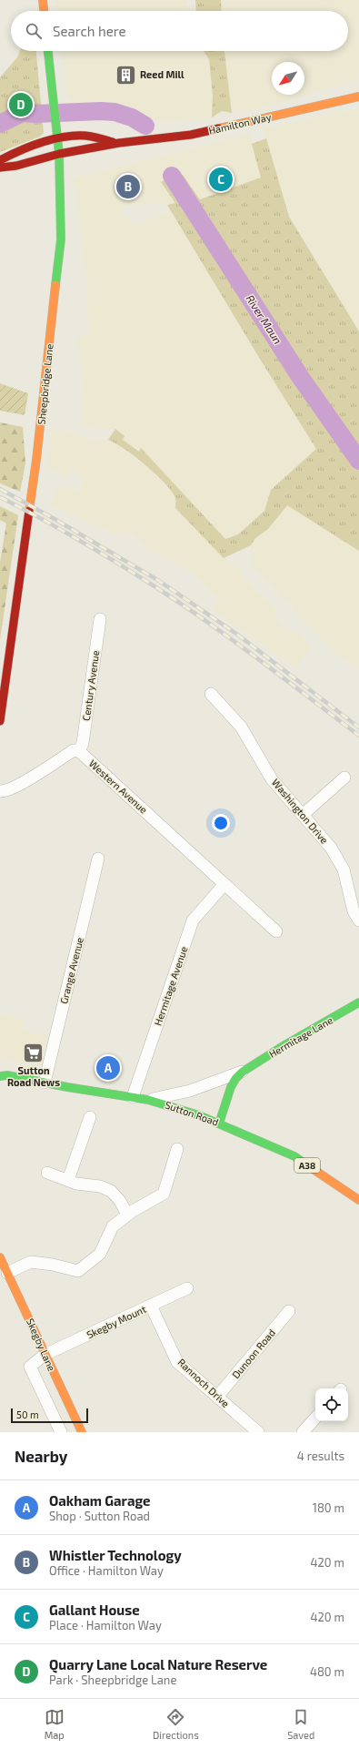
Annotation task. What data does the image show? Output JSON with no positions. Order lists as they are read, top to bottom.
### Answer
{
  "streets": {
    "main road": [
      "Hamilton Way",
      "Sheepbridge Lane",
      "Hermitage Lane",
      "Sutton Road",
      "A38",
      "Skegby Lane"
    ],
    "street": [
      "Century Avenue",
      "Western Avenue",
      "Washington Drive",
      "Grange Avenue",
      "Hermitage Avenue",
      "Skegby Mount",
      "Dunoon Road",
      "Rannoch Drive"
    ]
  },
  "crossings": [
    ["Hamilton Way", "Sheepbridge Lane"],
    ["Century Avenue", "Western Avenue"],
    ["Western Avenue", "Hermitage Avenue"],
    ["Grange Avenue", "Sutton Road"],
    ["Hermitage Avenue", "Sutton Road"],
    ["Hermitage Lane", "Sutton Road"],
    ["Skegby Mount", "Skegby Lane"],
    ["Skegby Mount", "Rannoch Drive"],
    ["Dunoon Road", "Rannoch Drive"]
  ],
  "water": ["River Maun"],
  "places": {
    "building": ["Reed Mill"],
    "supermarket": ["Sutton Road News"]
  },
  "scale_bar": "50 m",
  "north": "bottom left",
  "page": {
    "search": "Search here",
    "pins": [
      "D",
      "C",
      "B",
      "A"
    ],
    "scale": "50 m",
    "heading": ["Nearby", "4 results"],
    "list": [
      {
        "mark": "A",
        "name": "Oakham Garage",
        "note": "Shop · Sutton Road",
        "value": "180 m"
      },
      {
        "mark": "B",
        "name": "Whistler Technology",
        "note": "Office · Hamilton Way",
        "value": "420 m"
      },
      {
        "mark": "C",
        "name": "Gallant House",
        "note": "Place · Hamilton Way",
        "value": "420 m"
      },
      {
        "mark": "D",
        "name": "Quarry Lane Local Nature Reserve",
        "note": "Park · Sheepbridge Lane",
        "value": "480 m"
      }
    ],
    "nav": ["Map", "Directions", "Saved"]
  }
}
